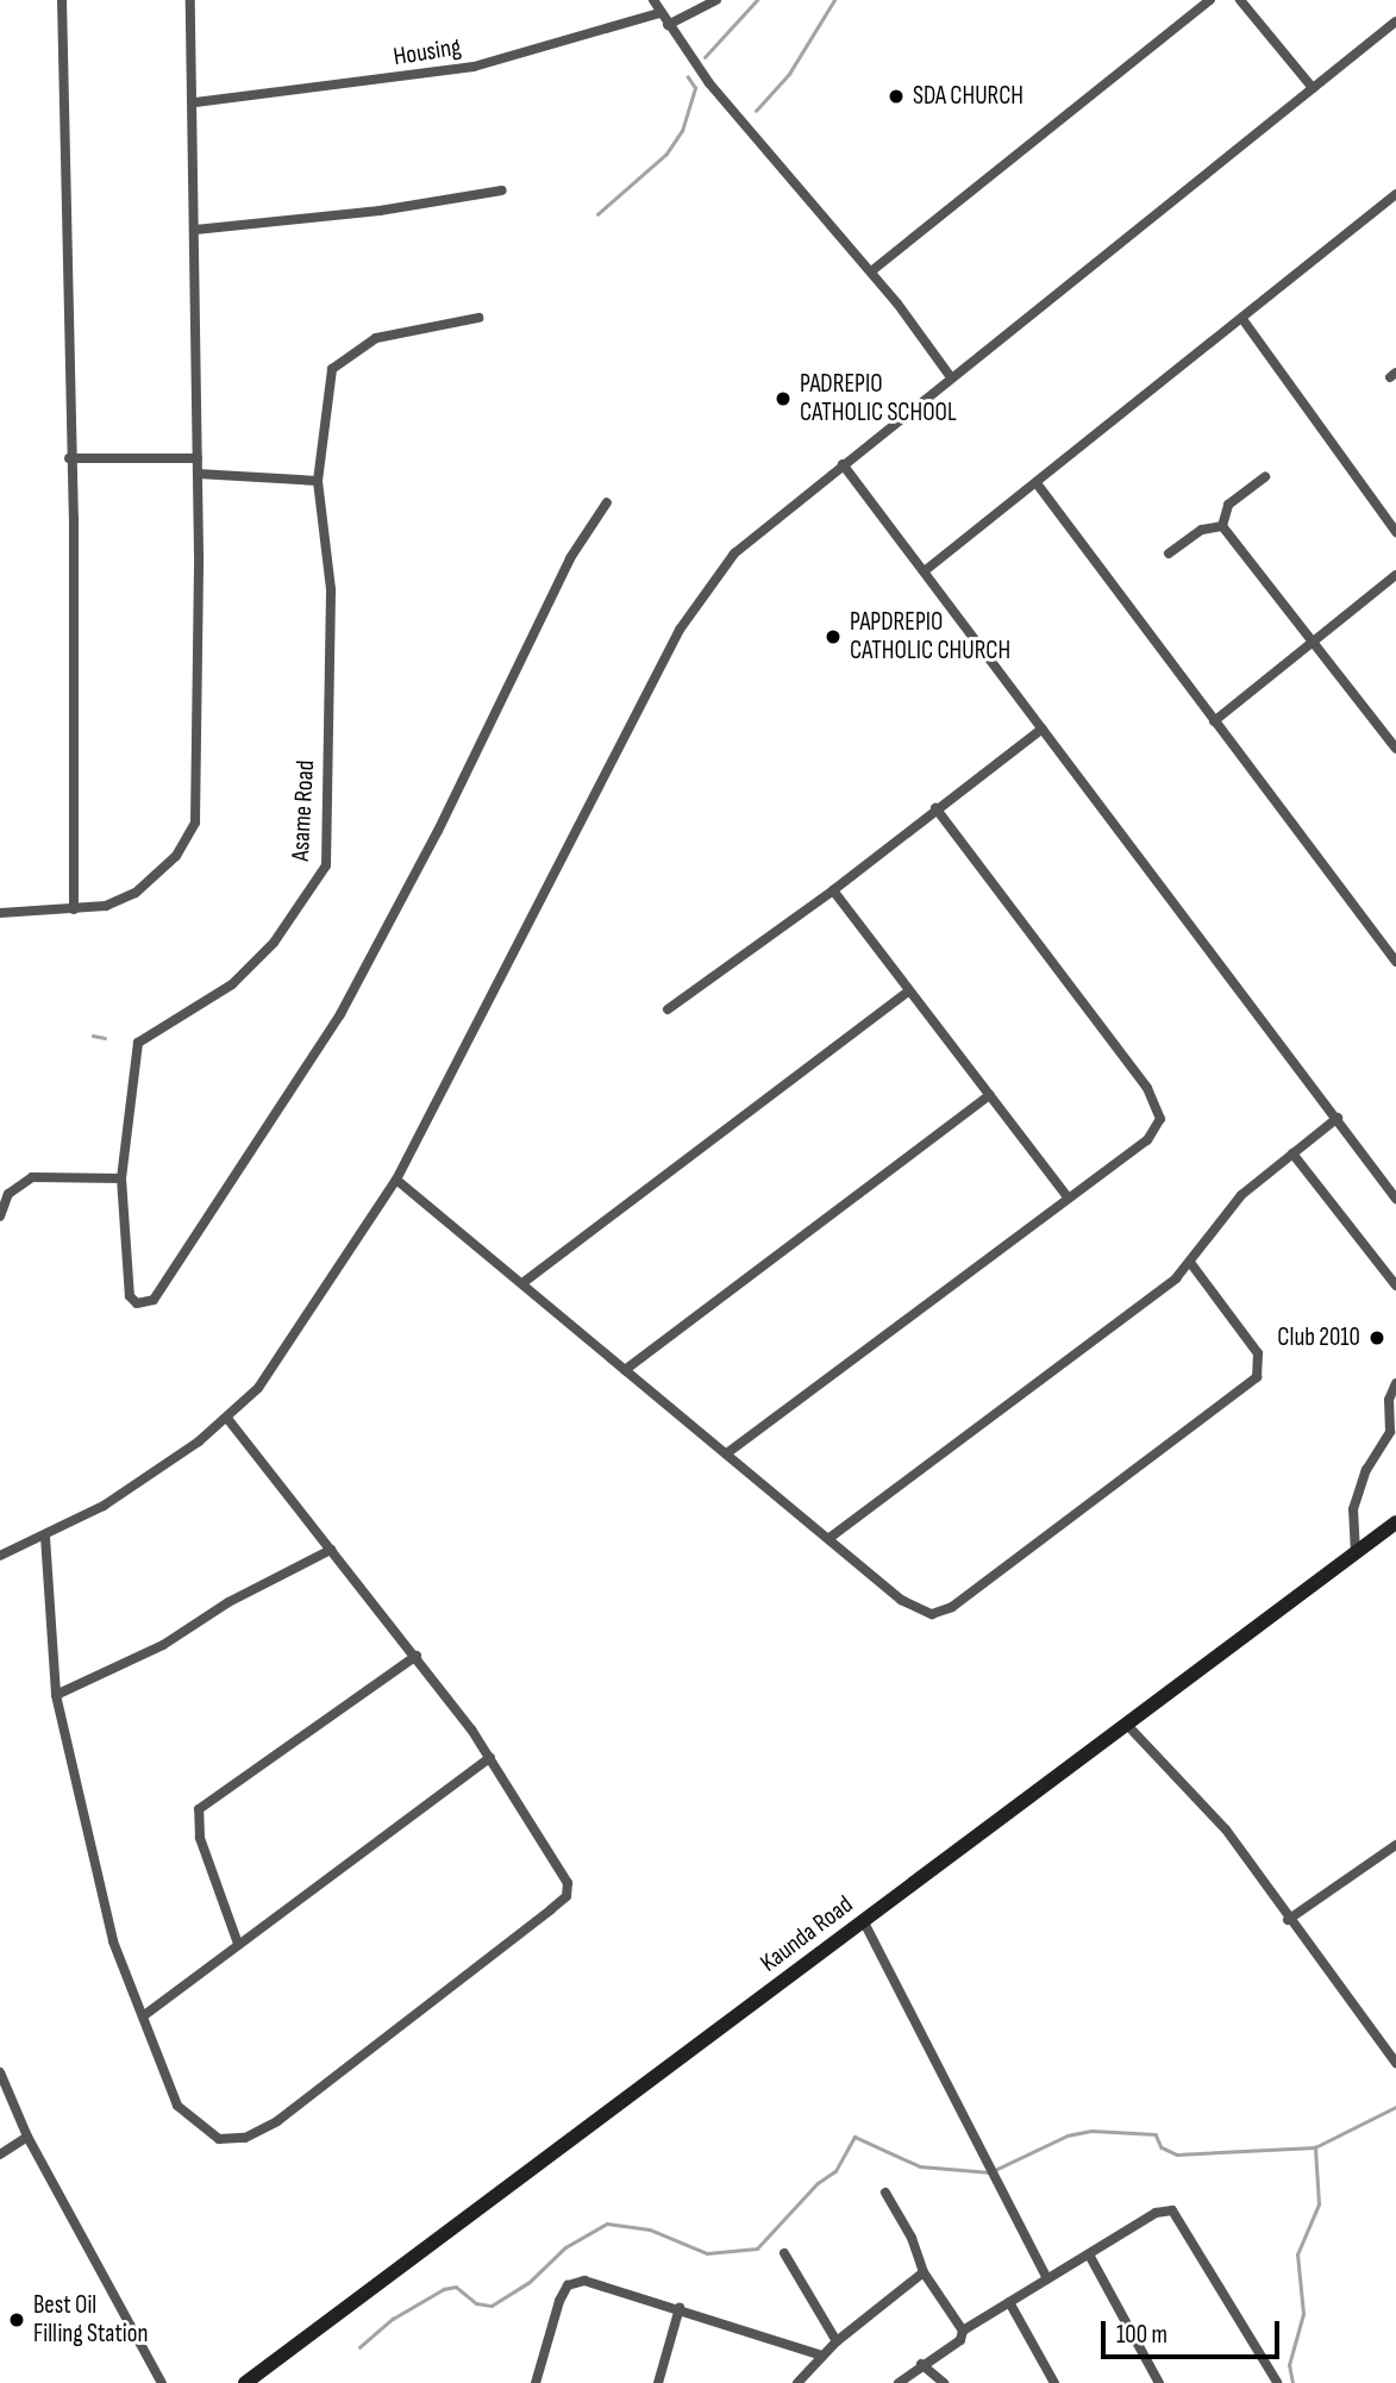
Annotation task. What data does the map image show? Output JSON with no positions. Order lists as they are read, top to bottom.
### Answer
{
  "streets": {
    "main road": ["Kaunda Road"],
    "street": ["Housing", "Asame Road"]
  },
  "places": [
    "SDA CHURCH",
    "PADREPIO CATHOLIC SCHOOL",
    "PAPDREPIO CATHOLIC CHURCH",
    "Club 2010",
    "Best Oil Filling Station"
  ],
  "scale_bar": "100 m"
}
